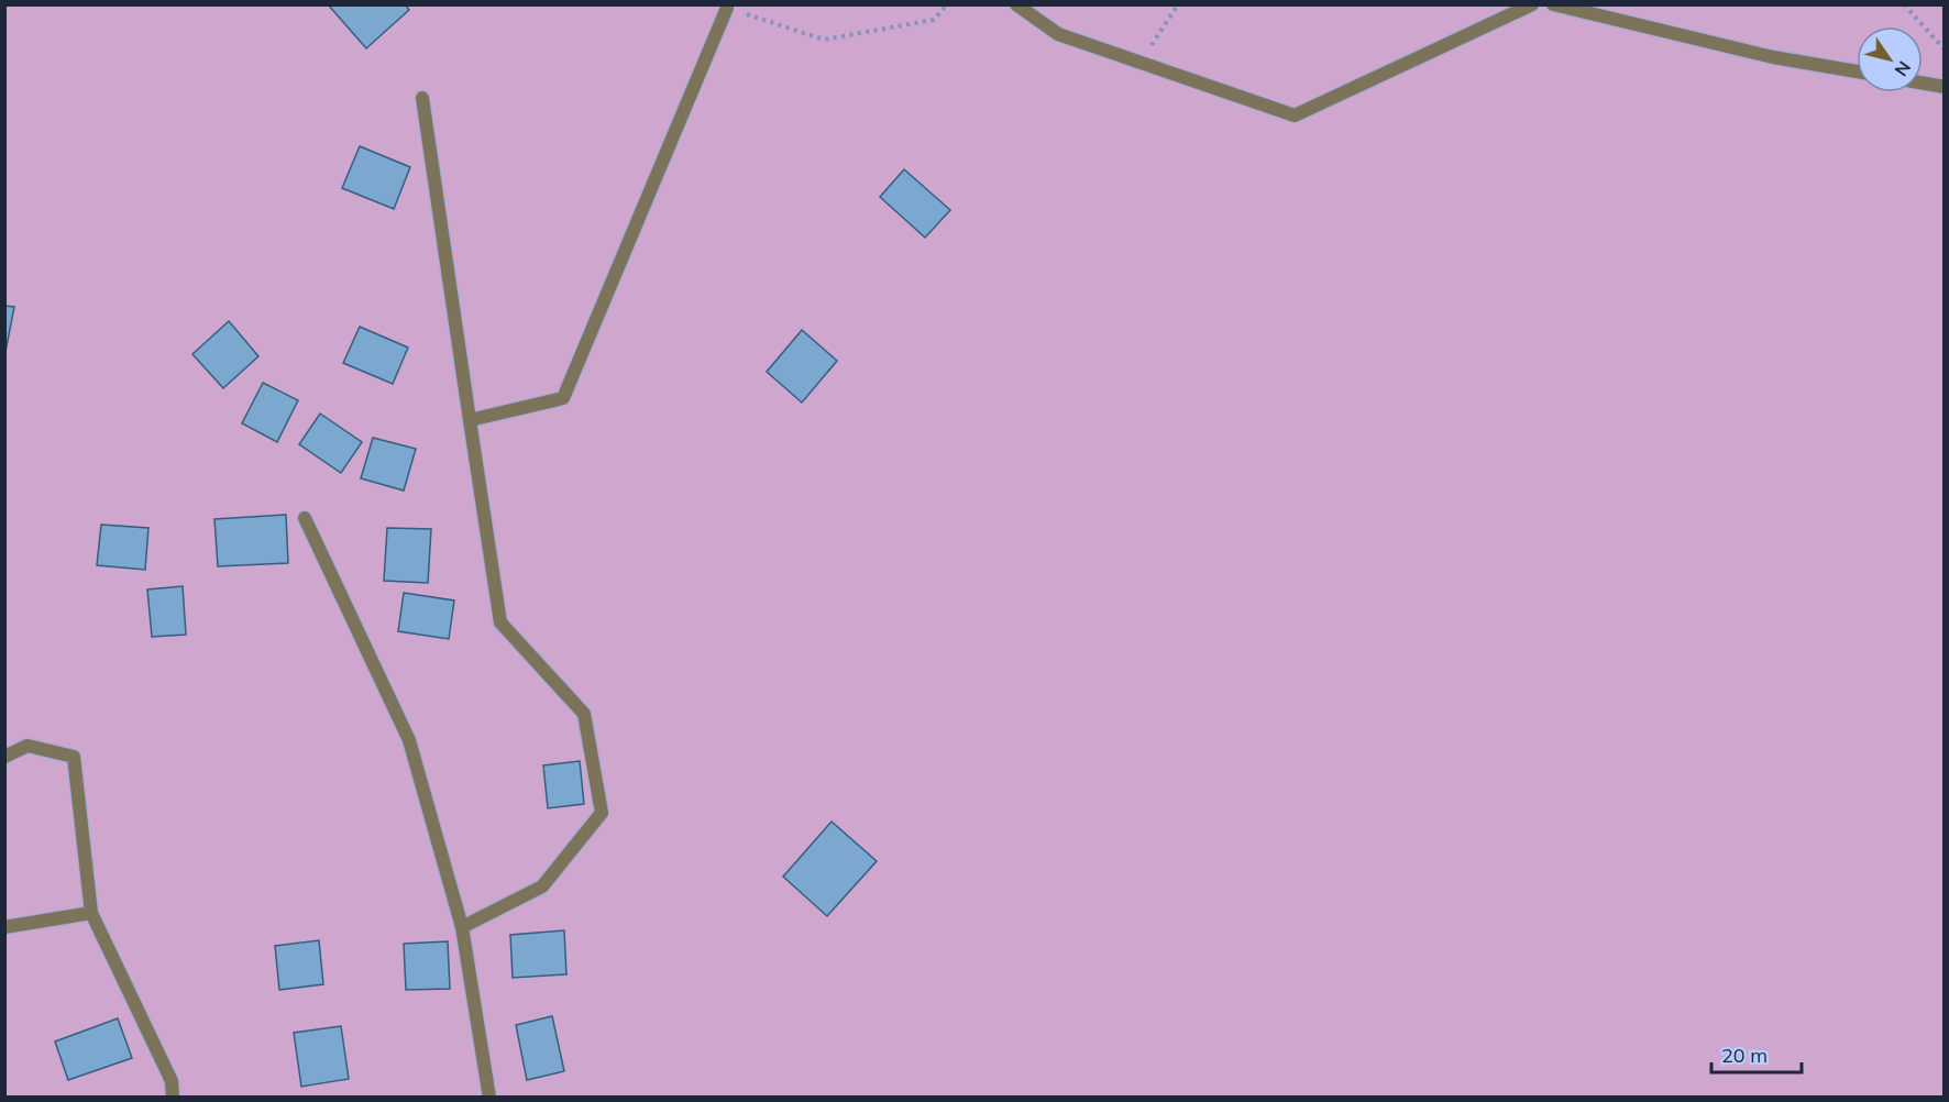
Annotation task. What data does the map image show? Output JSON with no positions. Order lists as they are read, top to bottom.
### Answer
{
  "scale_bar": "20 m",
  "north": "bottom right"
}
